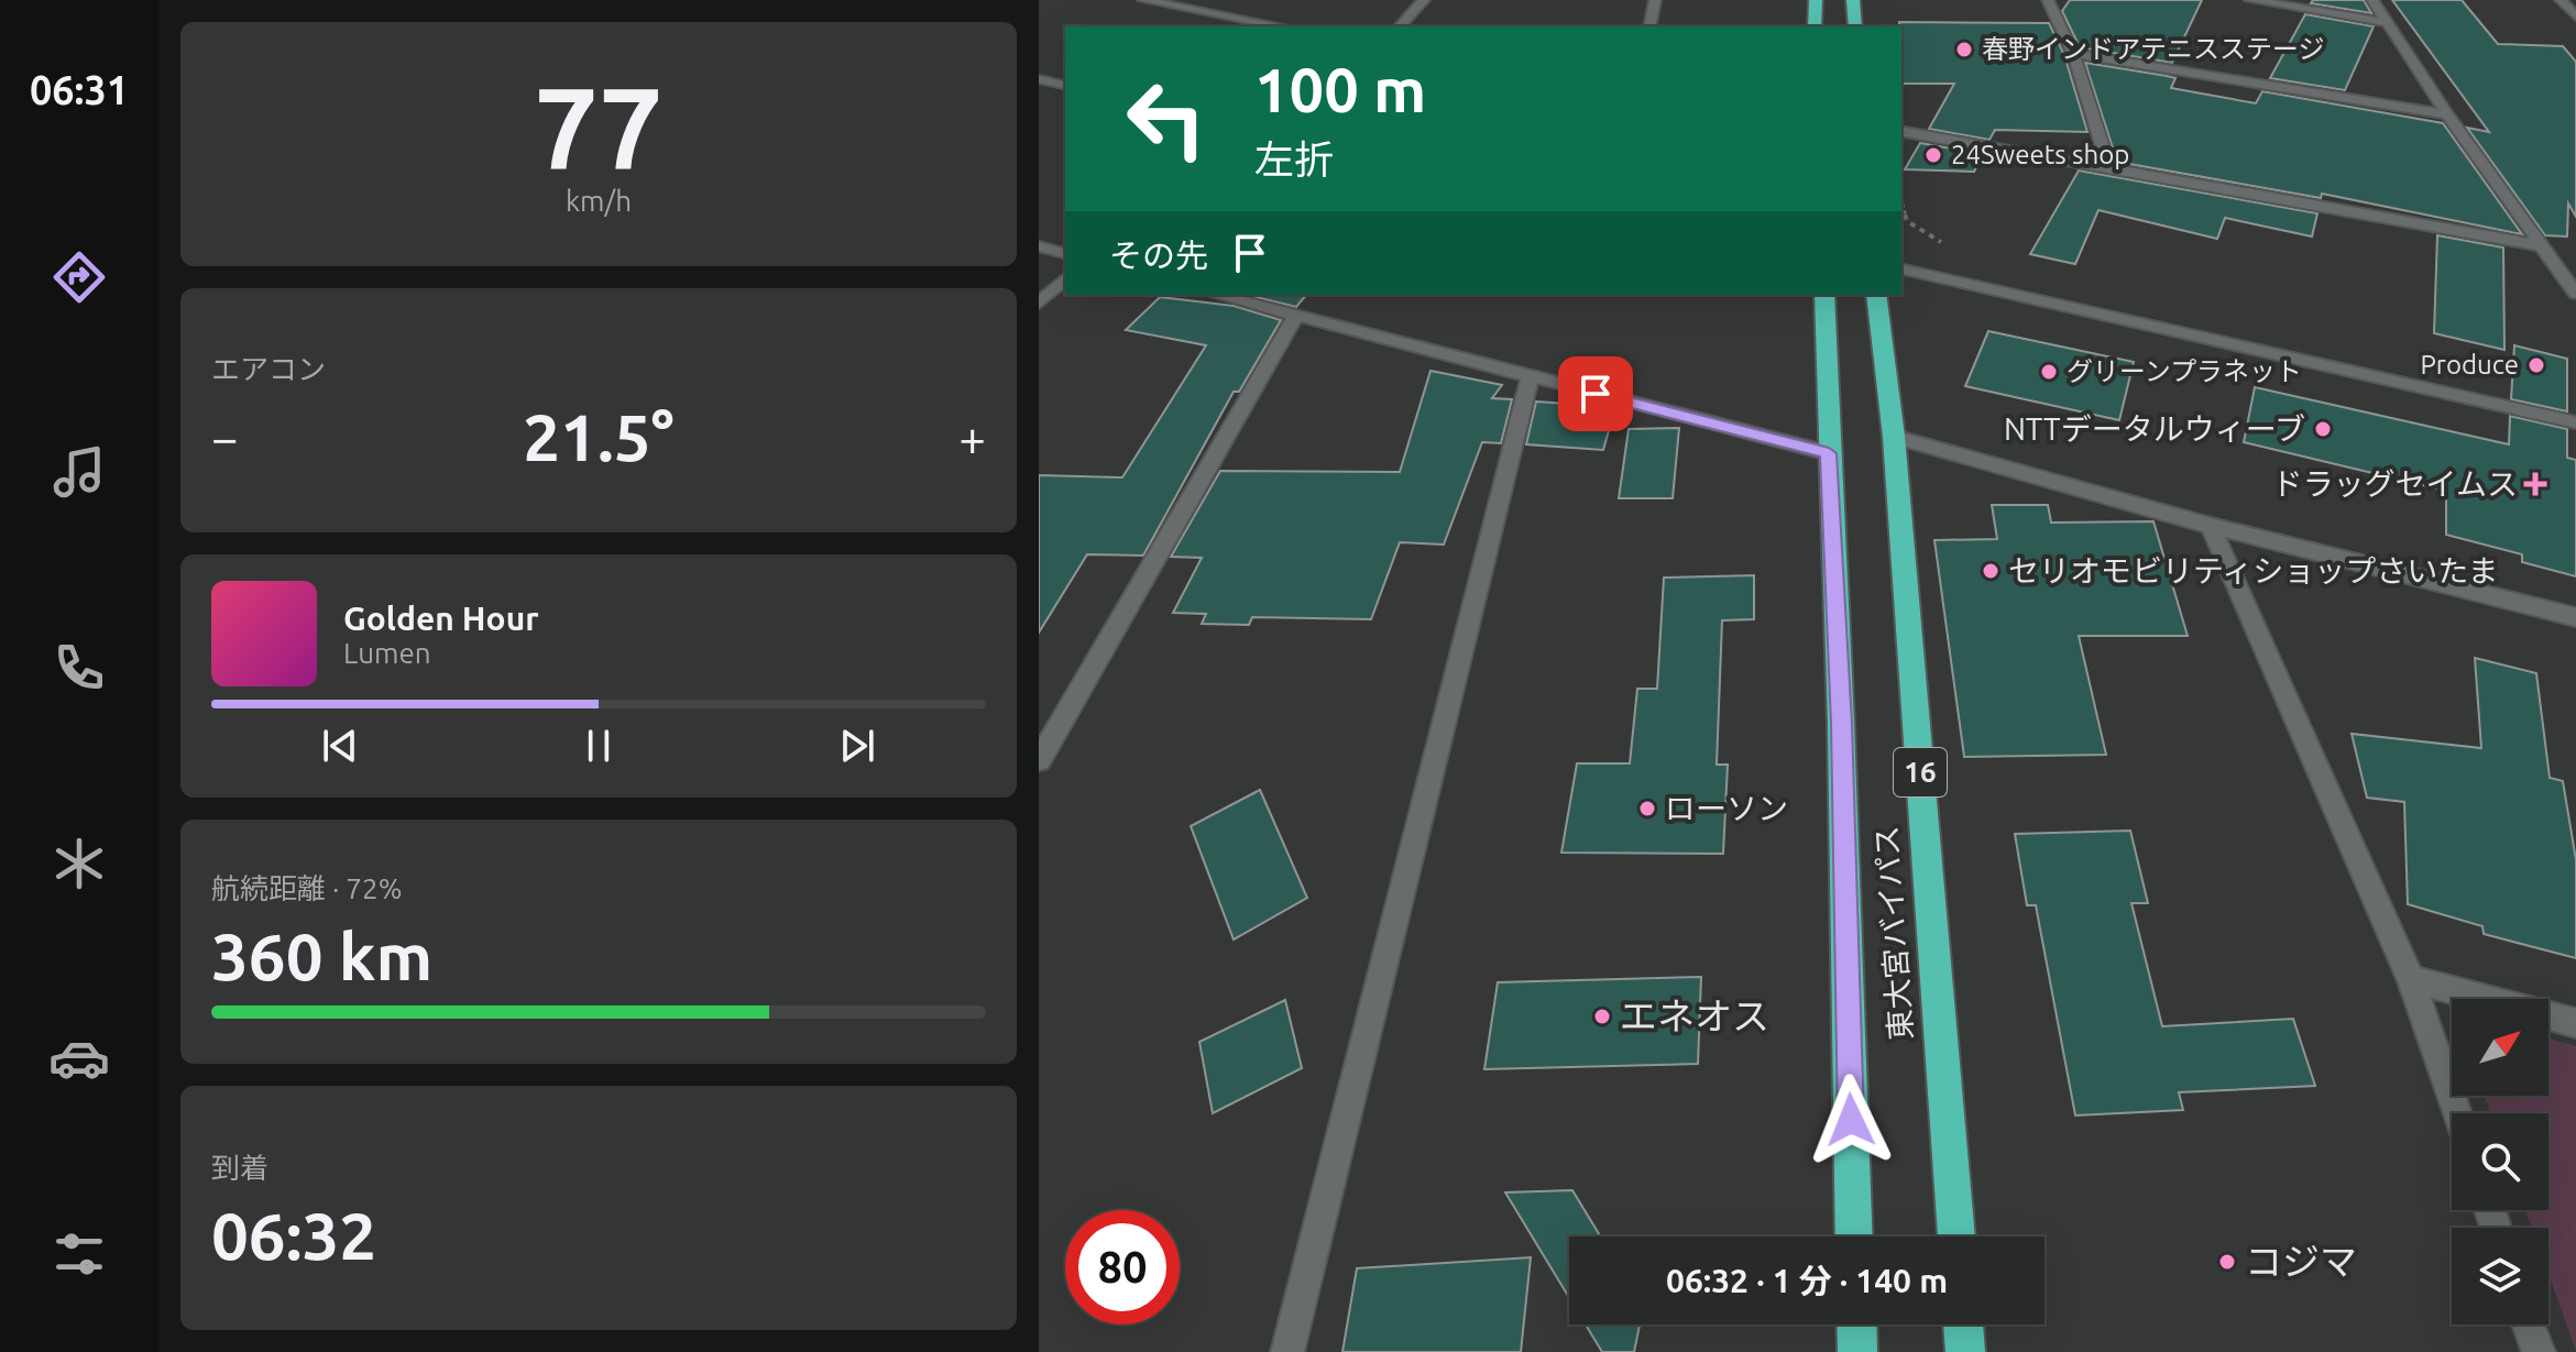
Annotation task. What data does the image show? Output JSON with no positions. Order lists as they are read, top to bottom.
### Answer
{
  "streets": {
    "highway": ["16", "東大宮バイパス"]
  },
  "places": {
    "other": [
      "春野インドアテニスステージ",
      "24Sweets shop",
      "Produce",
      "グリーンプラネット",
      "NTTデータルウィーブ",
      "セリオモビリティショップさいたま",
      "ローソン",
      "エネオス",
      "コジマ"
    ],
    "health": ["ドラッグセイムス"]
  },
  "north": "top right",
  "page": {
    "tabs": "06:31",
    "tile": [
      ["77", "km/h"],
      "エアコン",
      ["航続距離 · 72%", "360 km"],
      ["到着", "06:32"]
    ],
    "turn": ["100 m", "左折"],
    "then": "その先",
    "heat": ["−", "21.5°", "+"],
    "song": ["Golden Hour", "Lumen"],
    "limit": "80",
    "trip": "06:32 · 1 分 · 140 m"
  }
}
